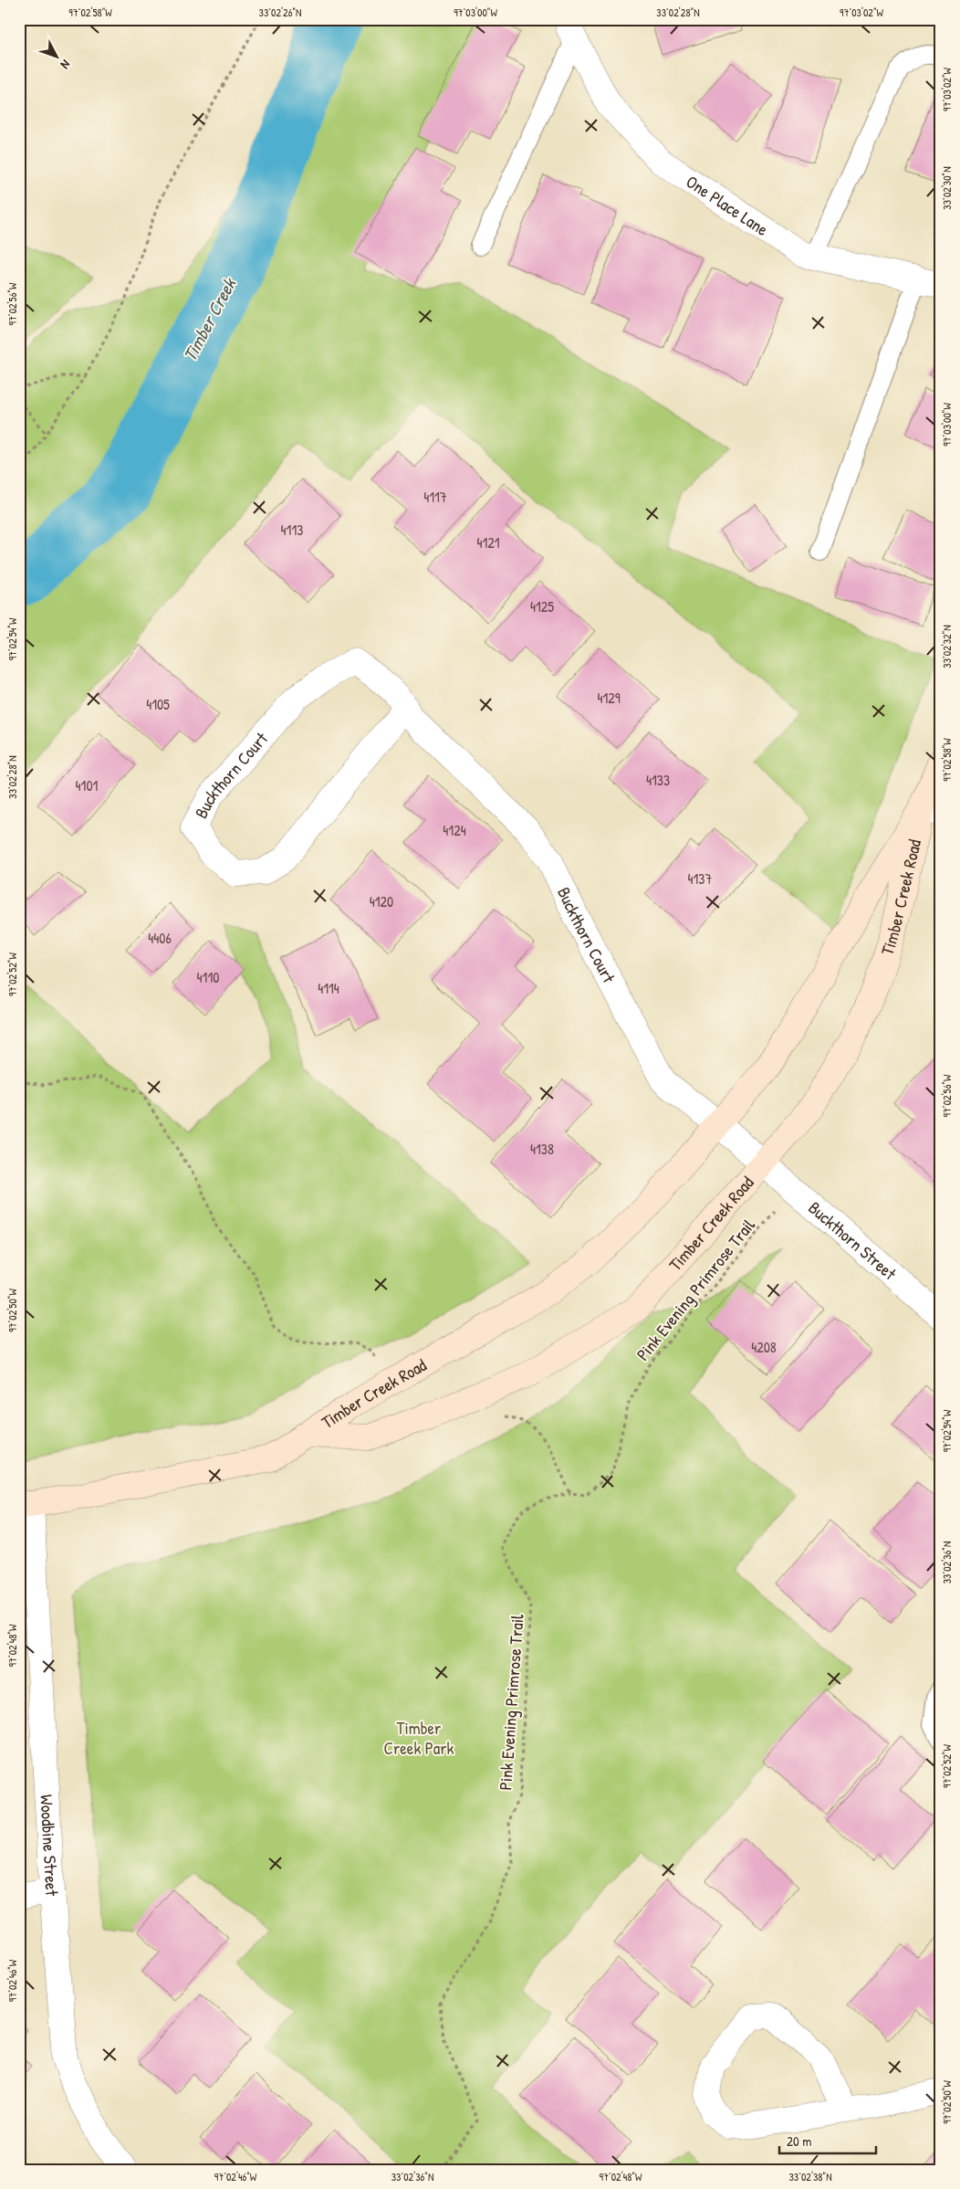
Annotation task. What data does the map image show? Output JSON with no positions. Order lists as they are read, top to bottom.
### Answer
{
  "streets": {
    "street": [
      "One Place Lane",
      "Buckthorn Court",
      "Timber Creek Road",
      "Buckthorn Street",
      "Woodbine Street"
    ],
    "path": ["Pink Evening Primrose Trail"]
  },
  "crossings": [
    ["Buckthorn Court", "Timber Creek Road"],
    ["Buckthorn Court", "Buckthorn Street"],
    ["Timber Creek Road", "Buckthorn Street"],
    ["Timber Creek Road", "Woodbine Street"]
  ],
  "water": ["Timber Creek"],
  "parks": ["Timber Creek Park"],
  "house_numbers": [
    "4117",
    "4113",
    "4121",
    "4125",
    "4129",
    "4105",
    "4133",
    "4101",
    "4124",
    "4137",
    "4120",
    "4406",
    "4110",
    "4114",
    "4138",
    "4208"
  ],
  "scale_bar": "20 m",
  "north": "bottom right",
  "coordinates": [
    "97°02'58\"W",
    "33°02'26\"N",
    "97°03'00\"W",
    "33°02'28\"N",
    "97°03'02\"W",
    "33°02'30\"N",
    "97°02'56\"W",
    "97°02'54\"W",
    "33°02'32\"N",
    "97°02'52\"W",
    "97°02'50\"W",
    "33°02'36\"N",
    "97°02'48\"W",
    "97°02'46\"W",
    "33°02'38\"N"
  ]
}
